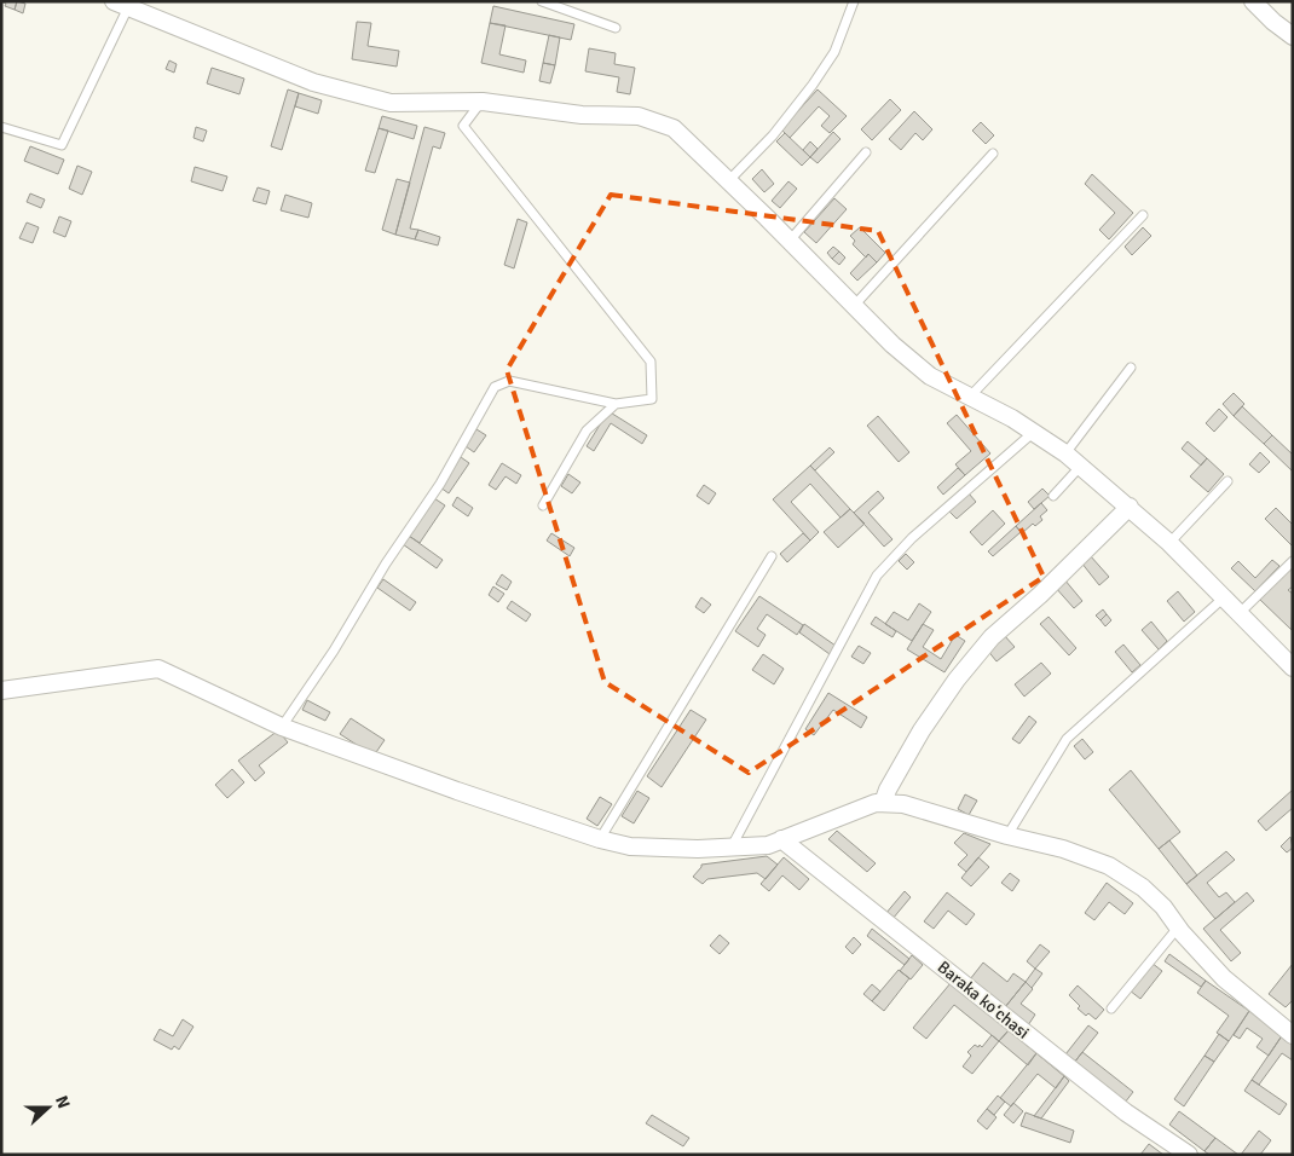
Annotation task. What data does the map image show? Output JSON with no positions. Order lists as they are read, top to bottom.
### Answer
{
  "streets": {
    "street": ["Baraka koʻchasi"]
  },
  "north": "right"
}
